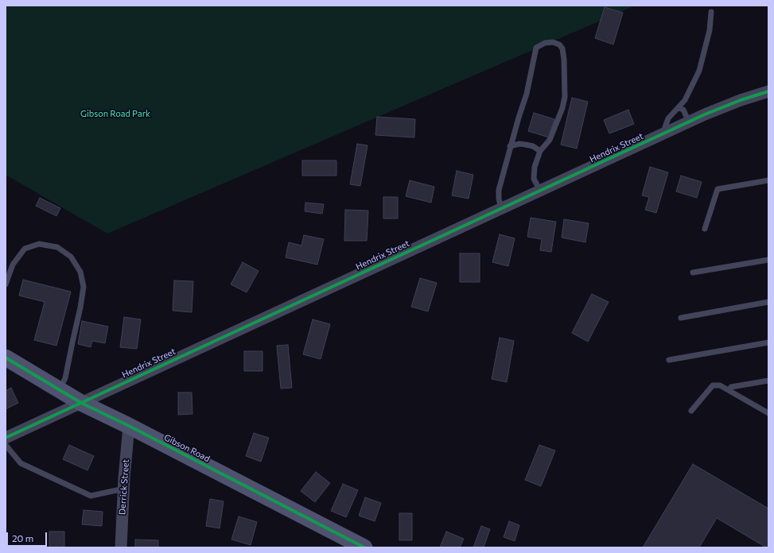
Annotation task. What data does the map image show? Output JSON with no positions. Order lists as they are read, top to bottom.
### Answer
{
  "streets": {
    "street": ["Hendrix Street", "Gibson Road", "Derrick Street"]
  },
  "crossings": [
    ["Hendrix Street", "Gibson Road"],
    ["Gibson Road", "Derrick Street"]
  ],
  "parks": ["Gibson Road Park"],
  "scale_bar": "20 m"
}
